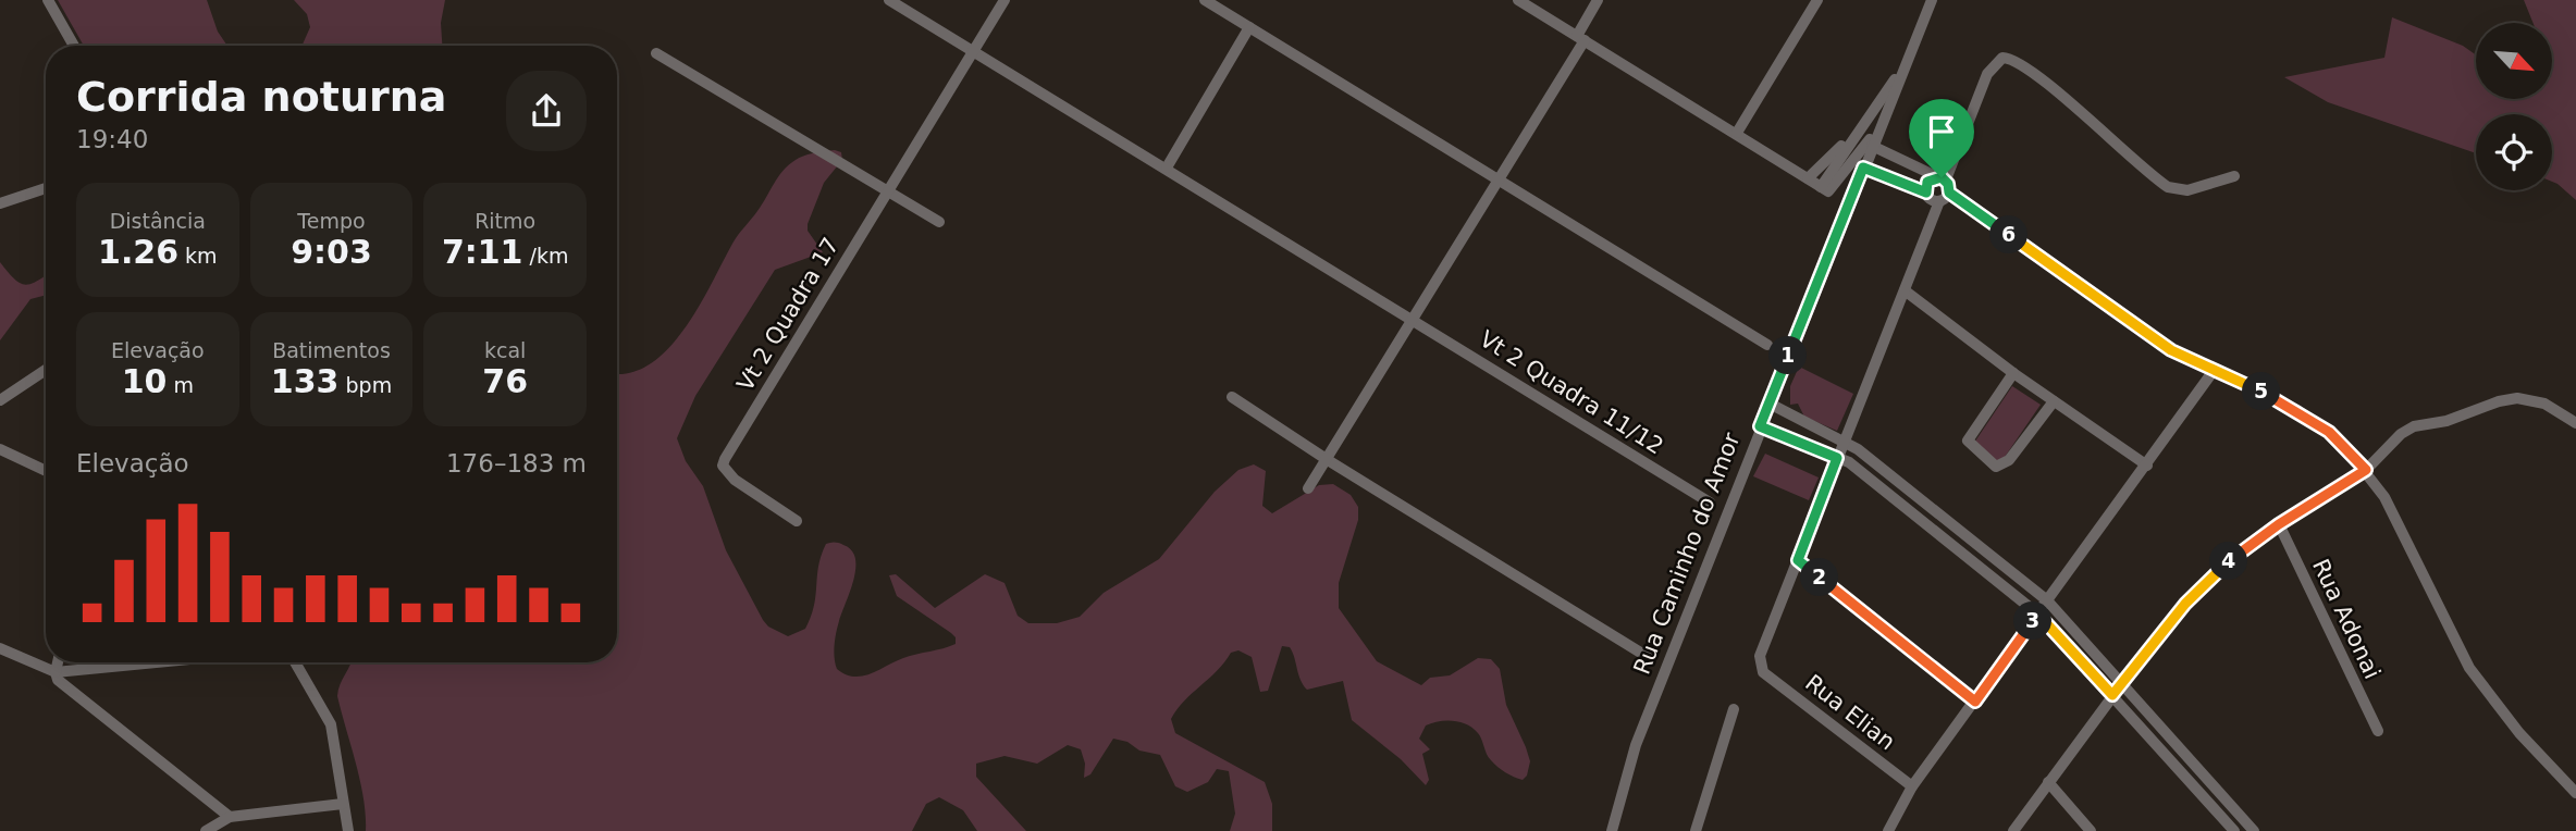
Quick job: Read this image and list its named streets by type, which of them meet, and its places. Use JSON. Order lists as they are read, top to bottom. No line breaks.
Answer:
{"streets":{"street":["Vt 2 Quadra 17","Vt 2 Quadra 11/12","Rua Caminho do Amor","Rua Adonai","Rua Elian"]},"crossings":[["Vt 2 Quadra 17","Vt 2 Quadra 11/12"]],"north":"bottom right","page":{"heading":["Corrida noturna","19:40"],"stats":[["Distância","1.26 km"],["Tempo","9:03"],["Ritmo","7:11 /km"],["Elevação","10 m"],["Batimentos","133 bpm"],["kcal","76"]],"pins":["6","1","5","4","2","3"],"chart":["Elevação","176–183 m"]}}
